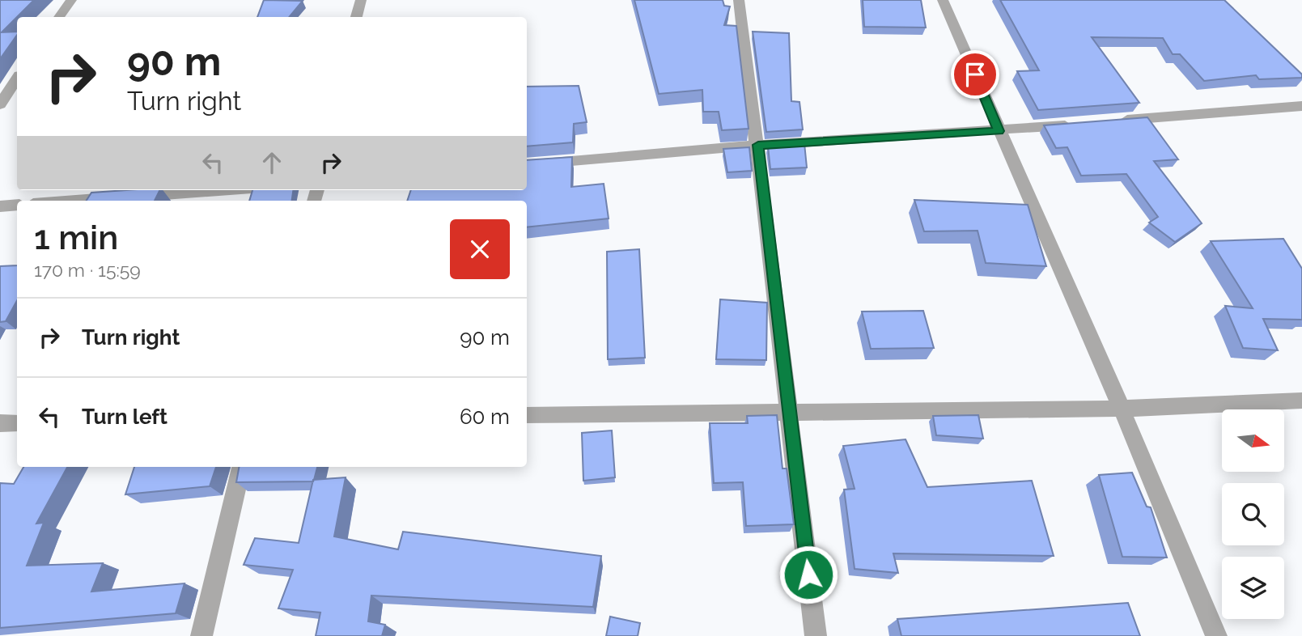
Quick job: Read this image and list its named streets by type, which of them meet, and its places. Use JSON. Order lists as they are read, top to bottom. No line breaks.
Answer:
{"north":"right","page":{"turn":["90 m","Turn right"],"heading":["1 min","170 m · 15:59"],"list":[{"name":"Turn right","value":"90 m"},{"name":"Turn left","value":"60 m"}]}}
